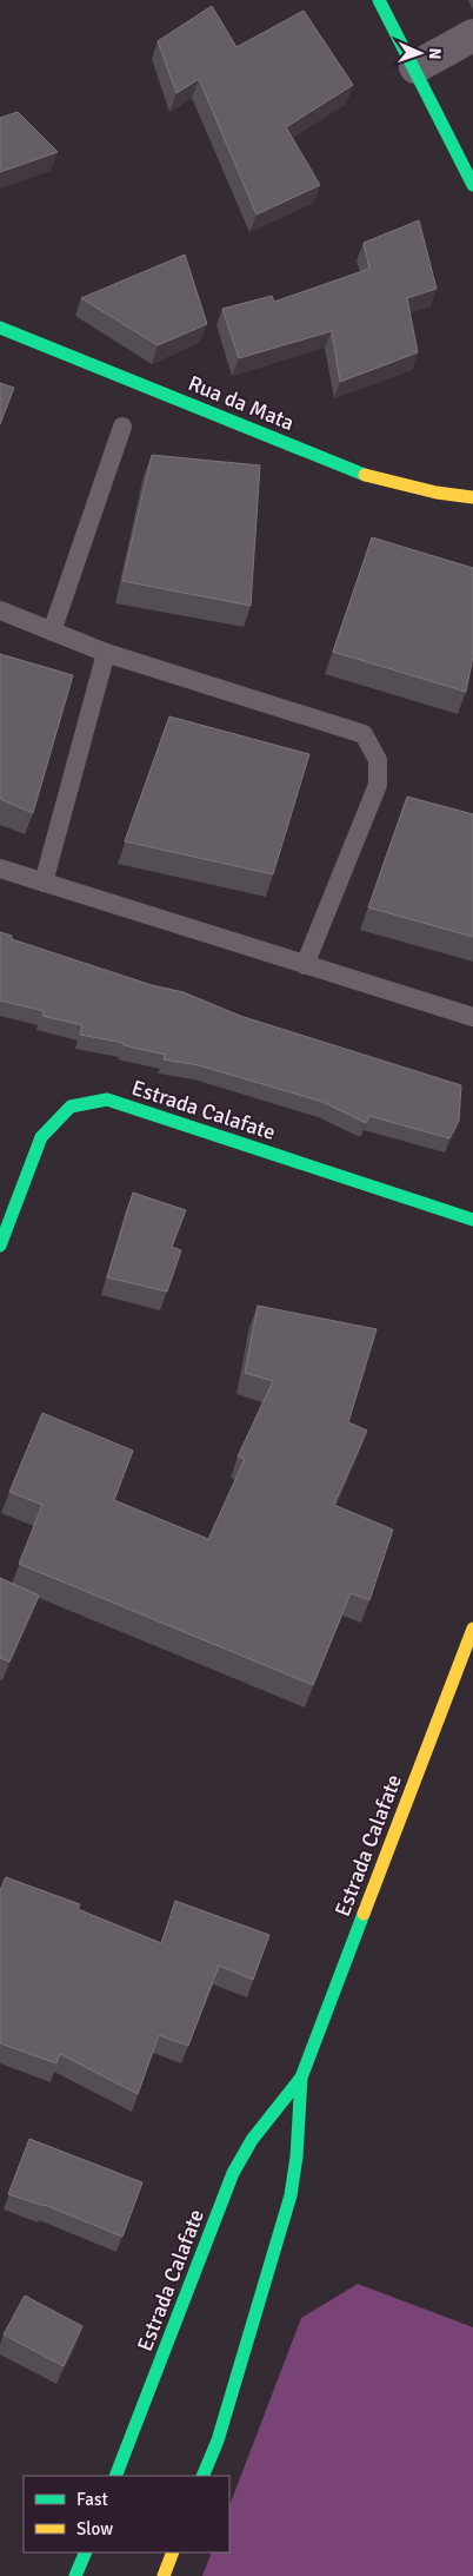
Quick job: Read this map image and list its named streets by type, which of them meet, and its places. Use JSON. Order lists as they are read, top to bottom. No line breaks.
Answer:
{"streets":{"street":["Rua da Mata","Estrada Calafate"]},"legend":["Fast","Slow"],"north":"right"}
